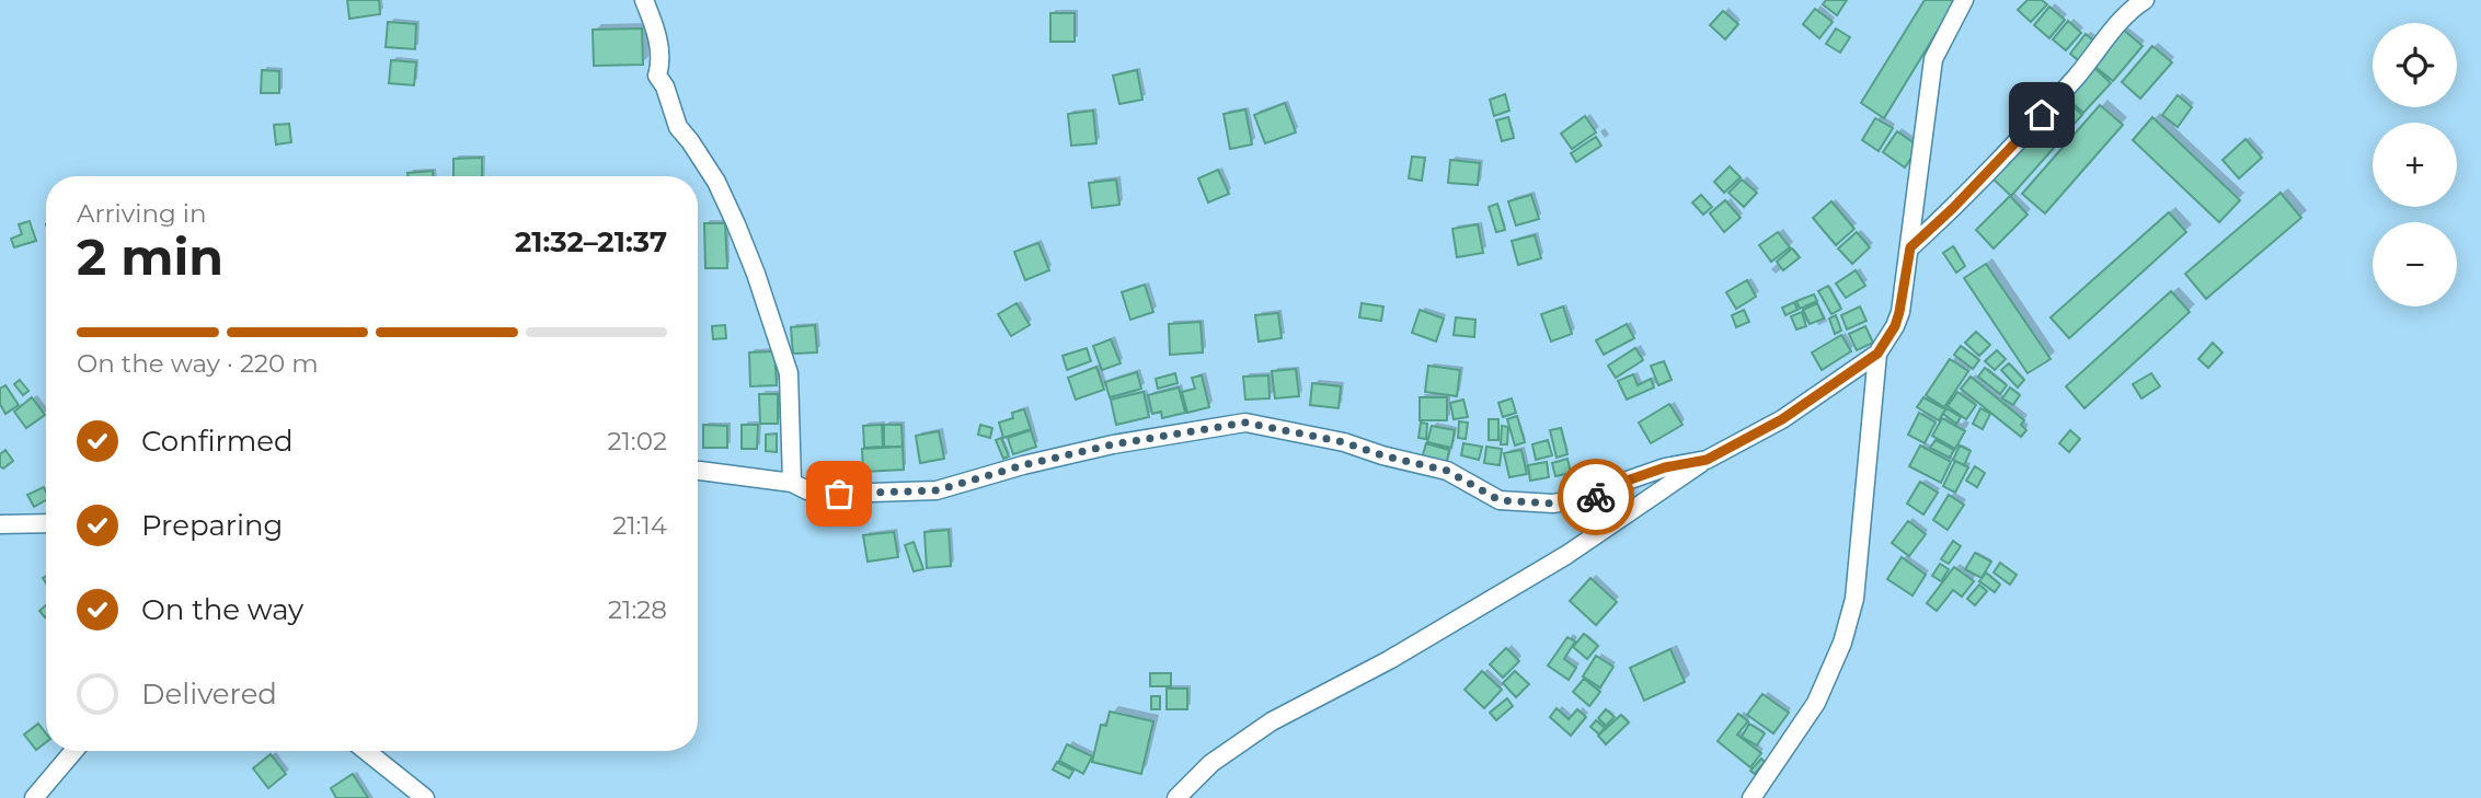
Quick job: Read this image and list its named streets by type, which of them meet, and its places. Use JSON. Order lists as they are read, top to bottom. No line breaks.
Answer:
{"page":{"map_buttons":["+","−"],"heading":["2 min","Arriving in","21:32–21:37"],"bar":"On the way · 220 m","list":[["Confirmed","21:02"],["Preparing","21:14"],["On the way","21:28"],"Delivered"]}}
